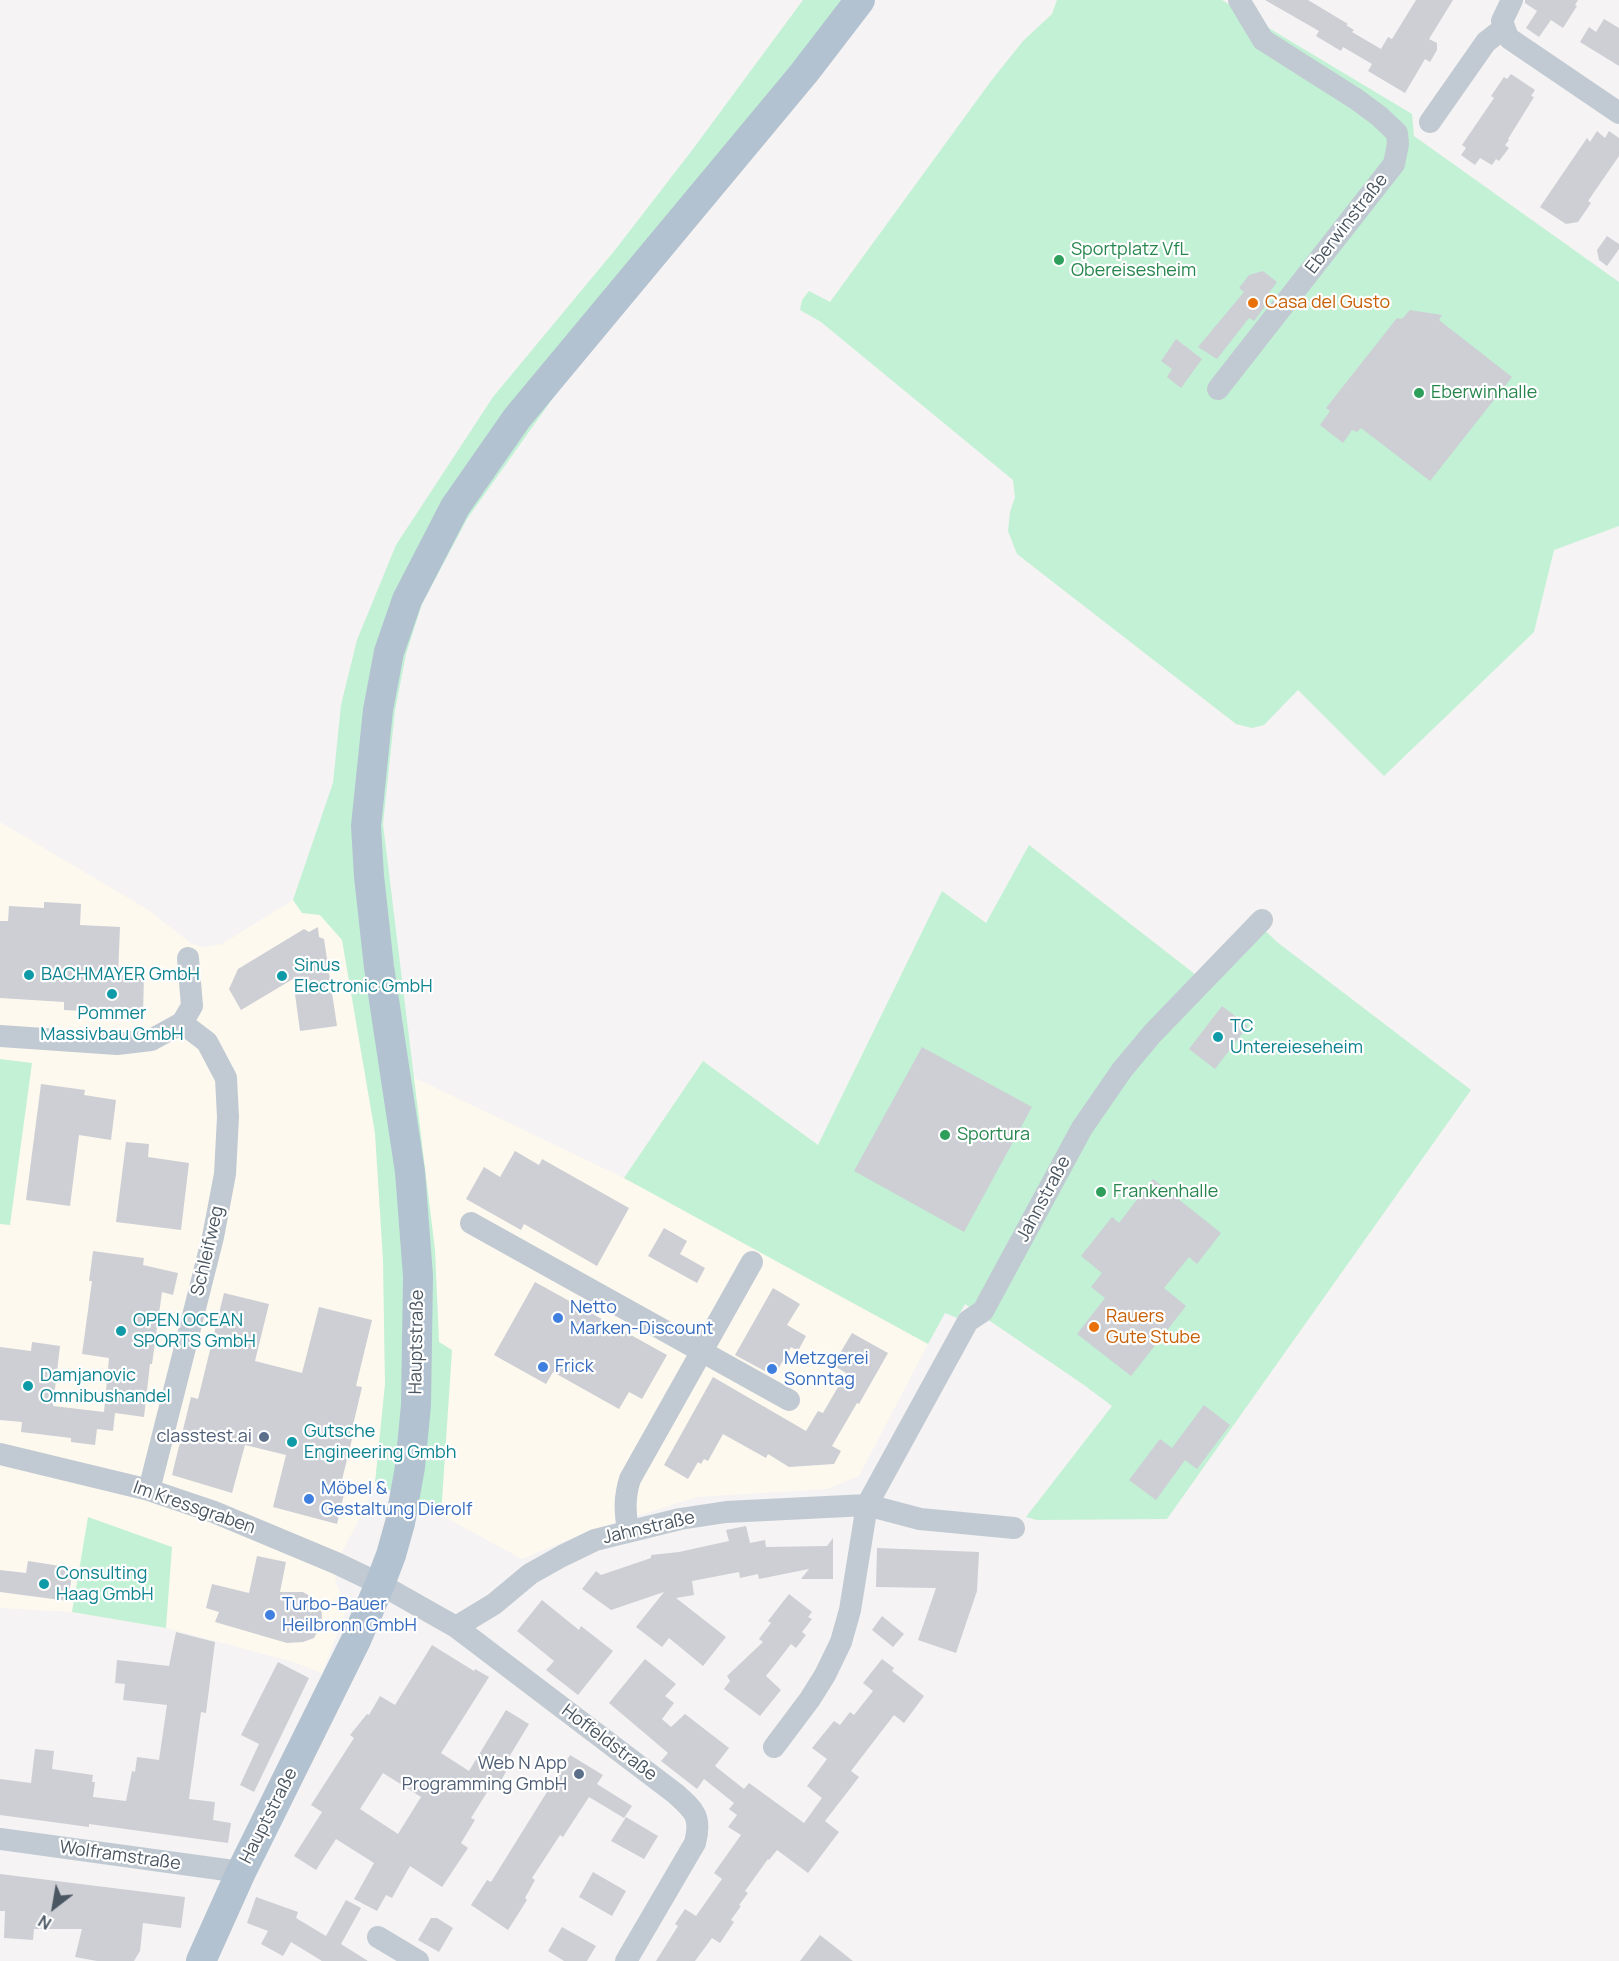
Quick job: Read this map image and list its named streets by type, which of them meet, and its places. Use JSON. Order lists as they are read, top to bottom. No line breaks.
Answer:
{"streets":{"main road":["Hauptstraße"],"street":["Eberwinstraße","Jahnstraße","Schleifweg","Im Kressgraben","Hoffeldstraße","Wolframstraße"]},"crossings":[["Jahnstraße","Hoffeldstraße"],["Schleifweg","Im Kressgraben"],["Hauptstraße","Im Kressgraben"],["Hauptstraße","Hoffeldstraße"],["Hauptstraße","Wolframstraße"],["Im Kressgraben","Hoffeldstraße"]],"places":["Sportplatz VfL Obereisesheim","Casa del Gusto","Eberwinhalle","BACHMAYER GmbH","Sinus Electronic GmbH","Pommer Massivbau GmbH","TC Untereieseheim","Sportura","Frankenhalle","Netto Marken-Discount","Rauers Gute Stube","OPEN OCEAN SPORTS GmbH","Frick","Metzgerei Sonntag","Damjanovic Omnibushandel","classtest.ai","Gutsche Engineering Gmbh","Möbel & Gestaltung Dierolf","Consulting Haag GmbH","Turbo-Bauer Heilbronn GmbH","Web N App Programming GmbH"],"north":"bottom left"}
